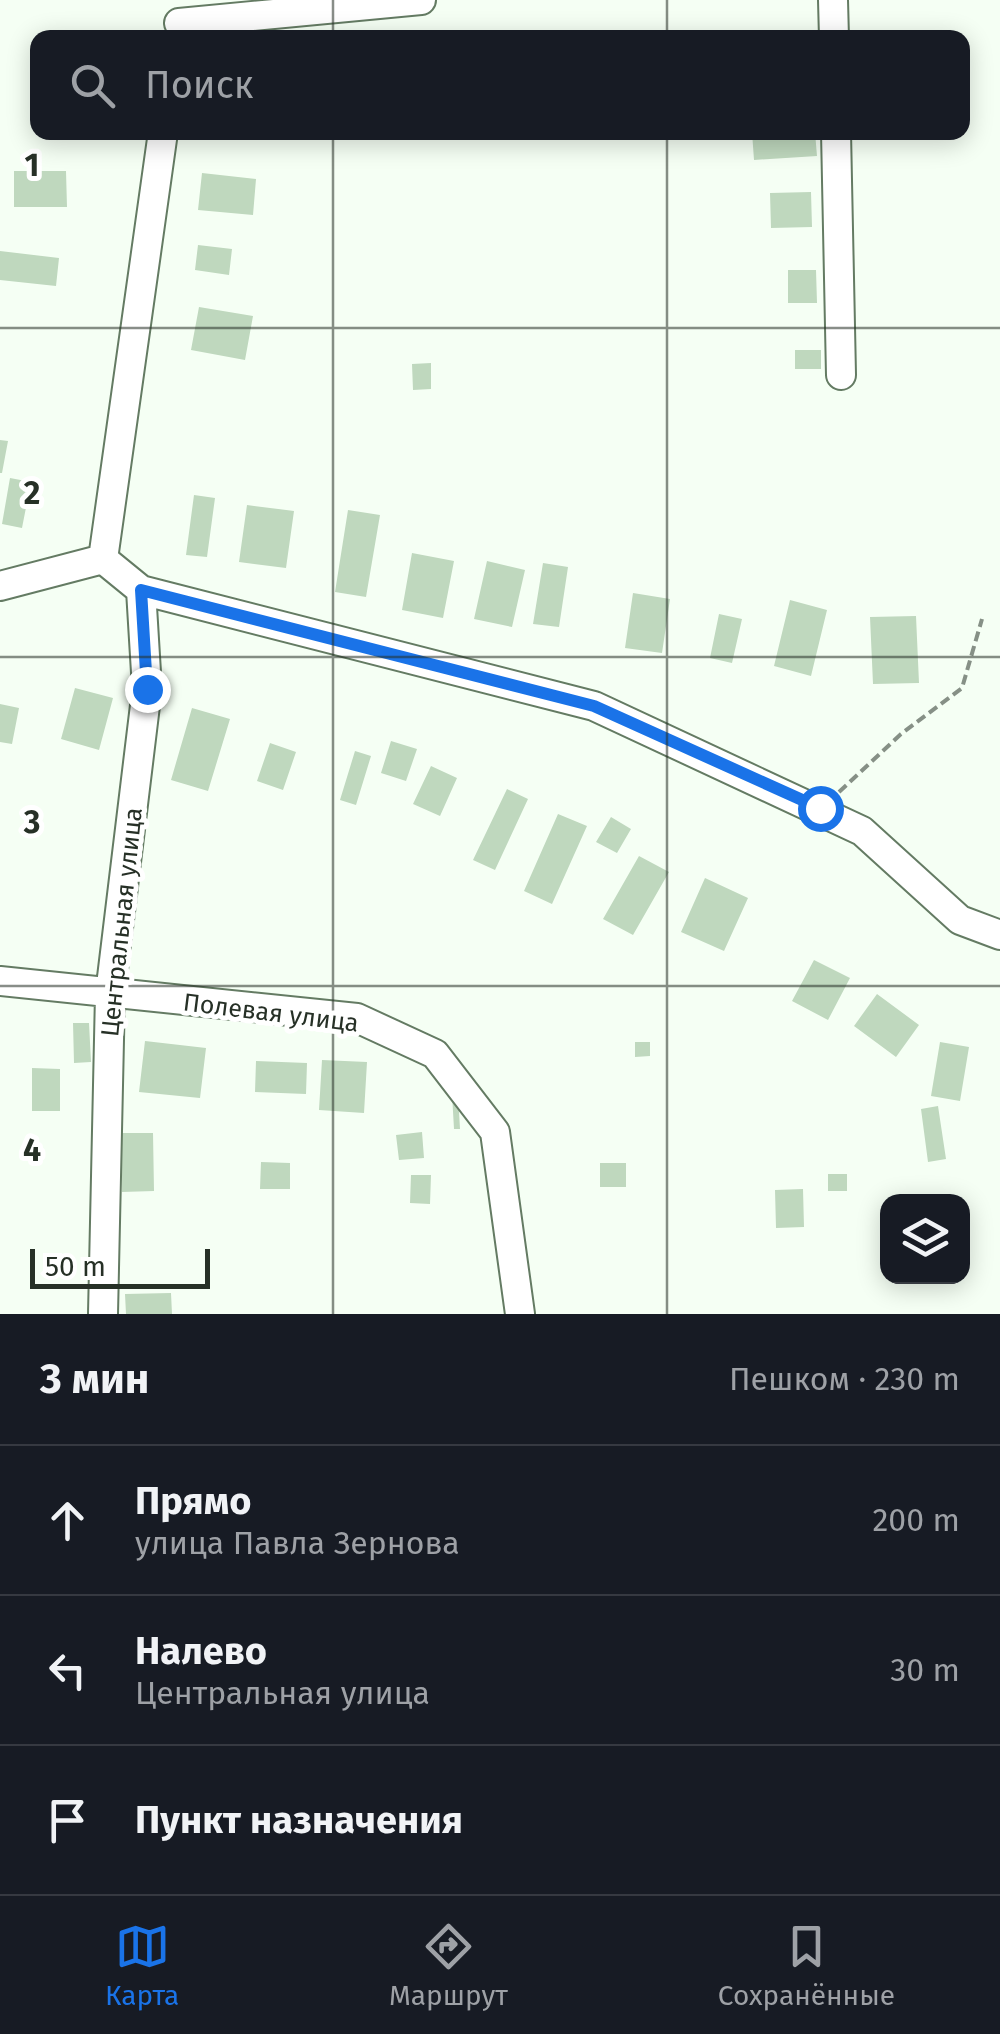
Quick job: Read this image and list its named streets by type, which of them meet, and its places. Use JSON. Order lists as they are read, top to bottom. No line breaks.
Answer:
{"streets":{"street":["Центральная улица","Полевая улица"]},"crossings":[["Центральная улица","Полевая улица"]],"scale_bar":"50 m","page":{"search":"Поиск","scale":"50 m","heading":["3 мин","Пешком · 230 m"],"list":[["Прямо","улица Павла Зернова","200 m"],["Налево","Центральная улица","30 m"],"Пункт назначения"],"nav":["Карта","Маршрут","Сохранённые"]},"grid":{"rows":["1","2","3","4"]}}
